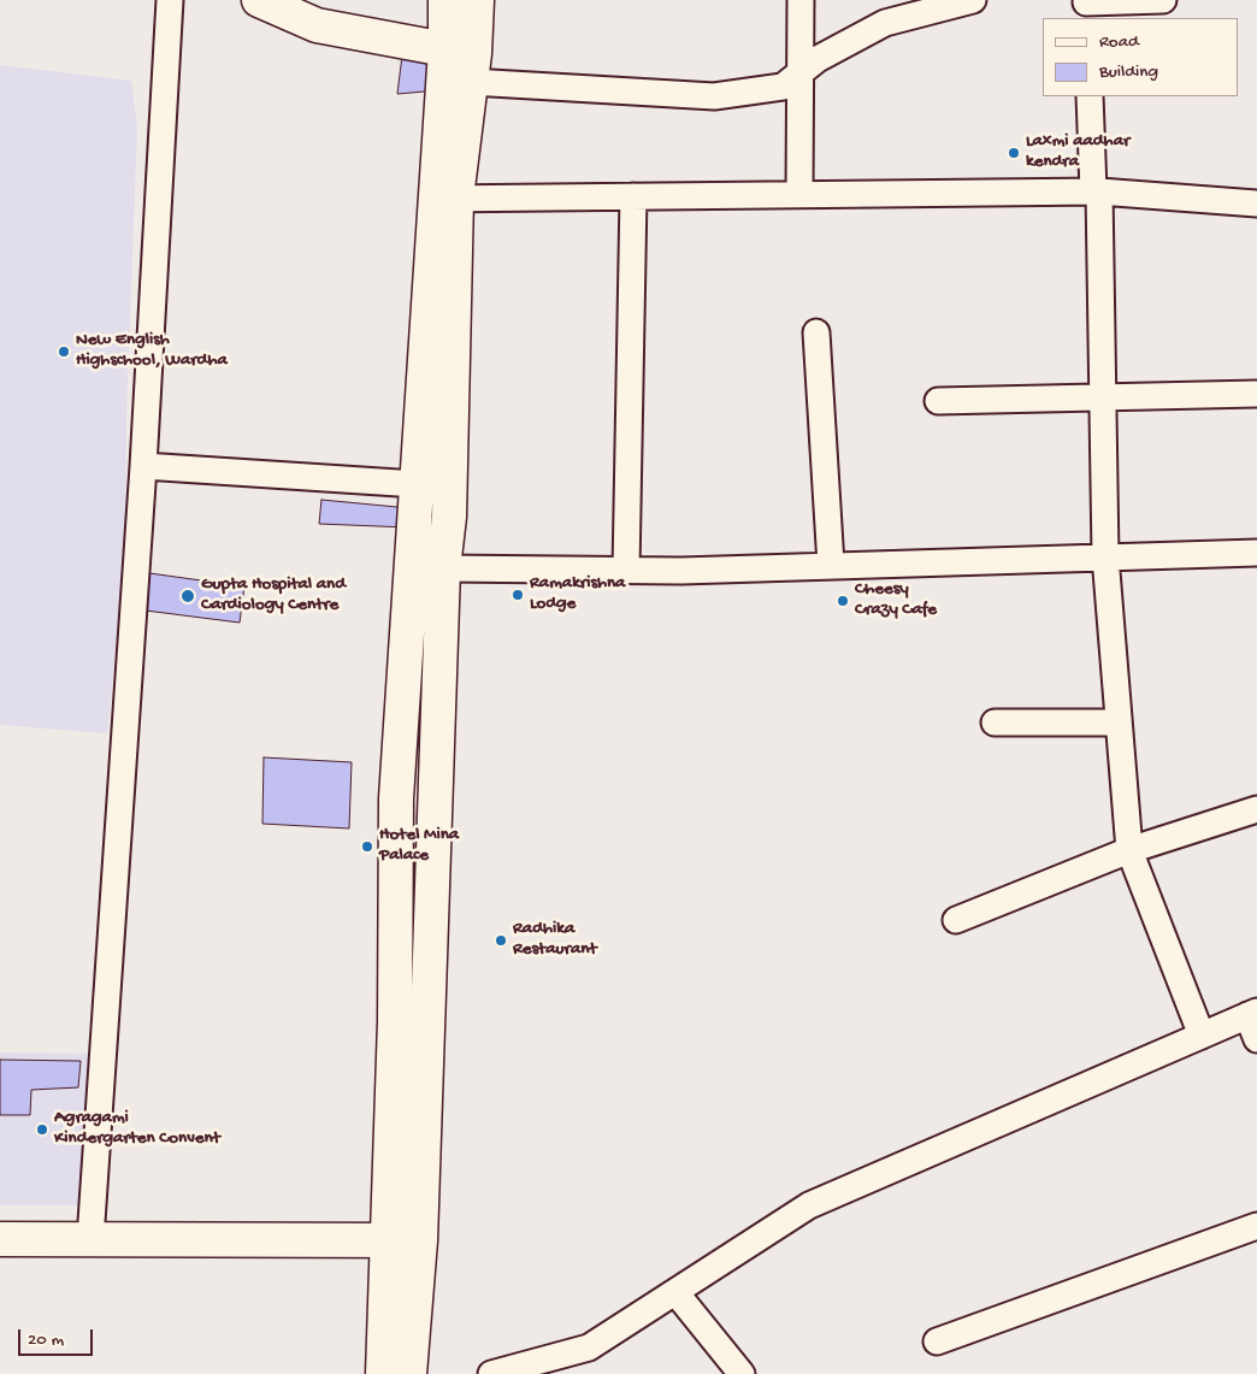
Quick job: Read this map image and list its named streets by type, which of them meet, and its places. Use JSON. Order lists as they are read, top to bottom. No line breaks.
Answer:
{"places":["Laxmi aadhar kendra","New English Highschool, Wardha","Ramakrishna Lodge","Gupta Hospital and Cardiology Centre","Cheesy Crazy Cafe","Hotel Mina Palace","Radhika Restaurant","Agragami Kindergarten Convent"],"legend":["Road","Building"],"scale_bar":"20 m"}
